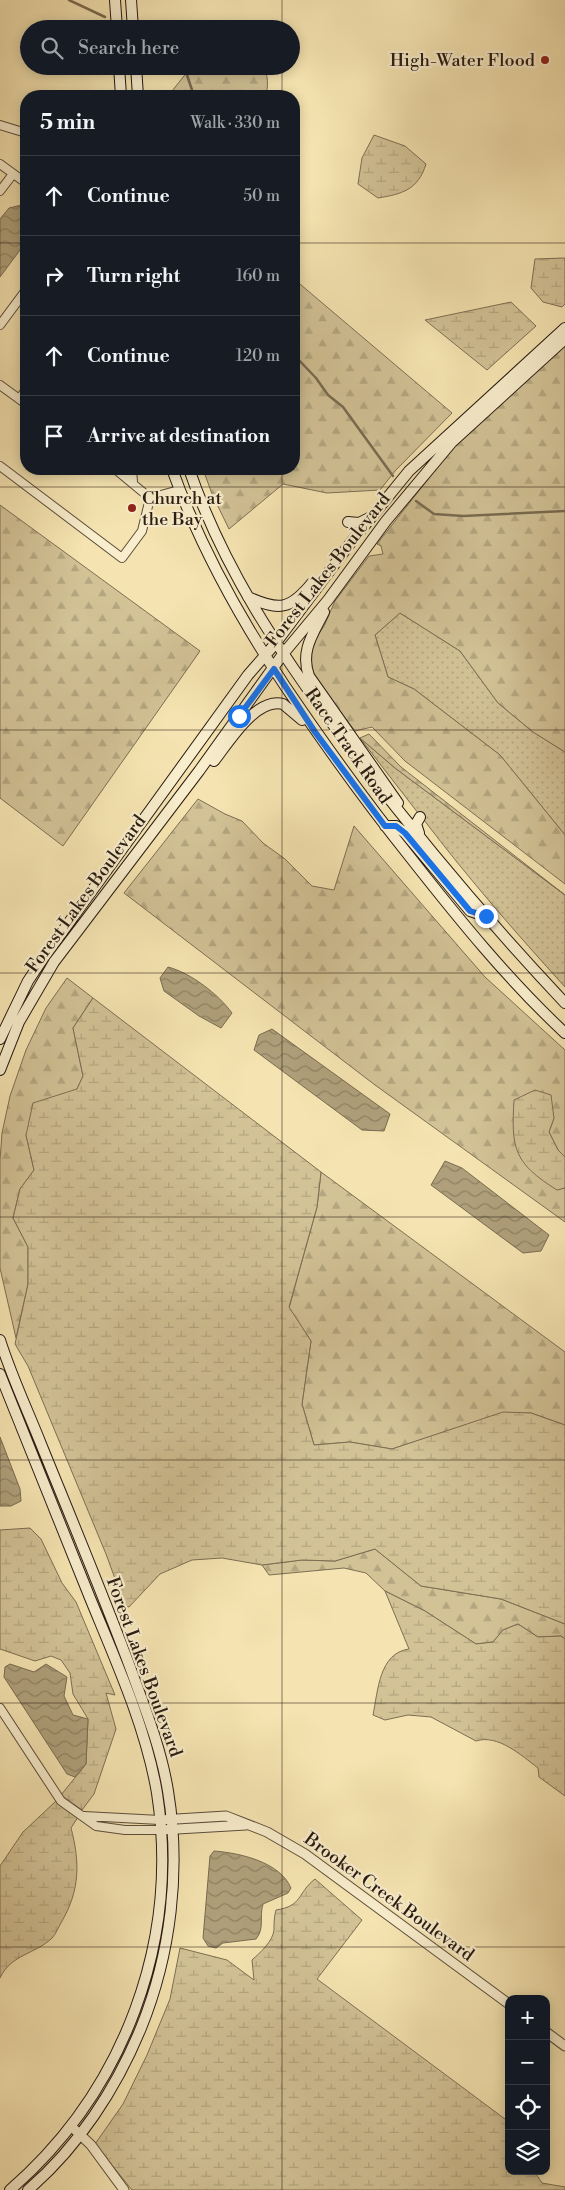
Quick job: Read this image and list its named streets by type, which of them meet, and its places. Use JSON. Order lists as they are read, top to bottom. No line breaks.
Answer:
{"streets":{"main road":["Forest Lakes Boulevard","Race Track Road"],"street":["Brooker Creek Boulevard"]},"crossings":[["Forest Lakes Boulevard","Race Track Road"],["Forest Lakes Boulevard","Brooker Creek Boulevard"]],"places":["High-Water Flood","Church at the Bay"],"page":{"search":"Search here","heading":["5 min","Walk · 330 m"],"list":[["Continue","50 m"],["Turn right","160 m"],["Continue","120 m"],"Arrive at destination"],"map_buttons":["+","−"]}}
